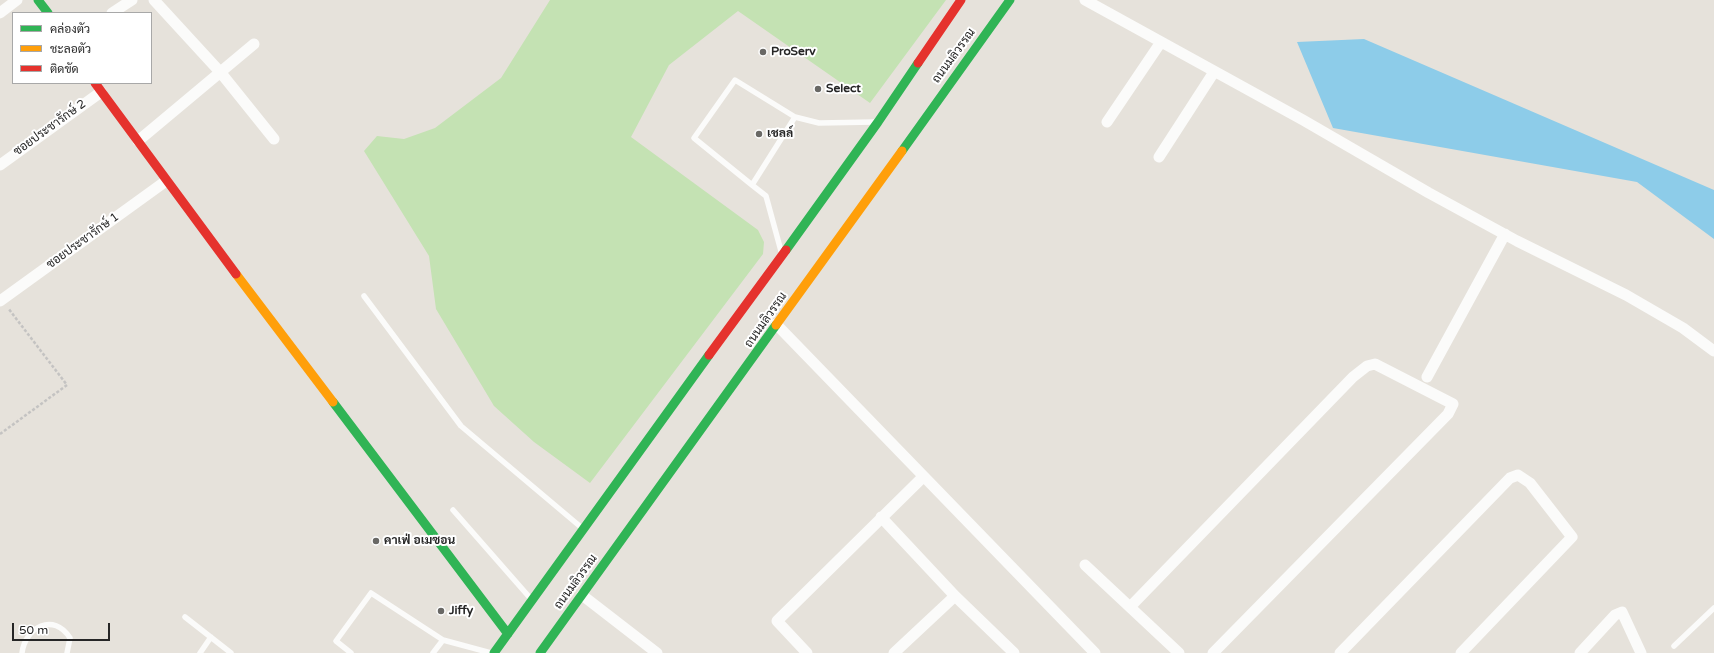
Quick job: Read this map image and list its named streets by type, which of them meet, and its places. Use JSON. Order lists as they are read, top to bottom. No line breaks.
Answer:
{"streets":{"main road":["ถนนมลิวรรณ"],"street":["ซอยประชารักษ์ 2","ซอยประชารักษ์ 1"]},"places":["ProServ","Select","เชลล์","คาเฟ่ อเมซอน","Jiffy"],"legend":["คล่องตัว","ชะลอตัว","ติดขัด"],"scale_bar":"50 m"}
